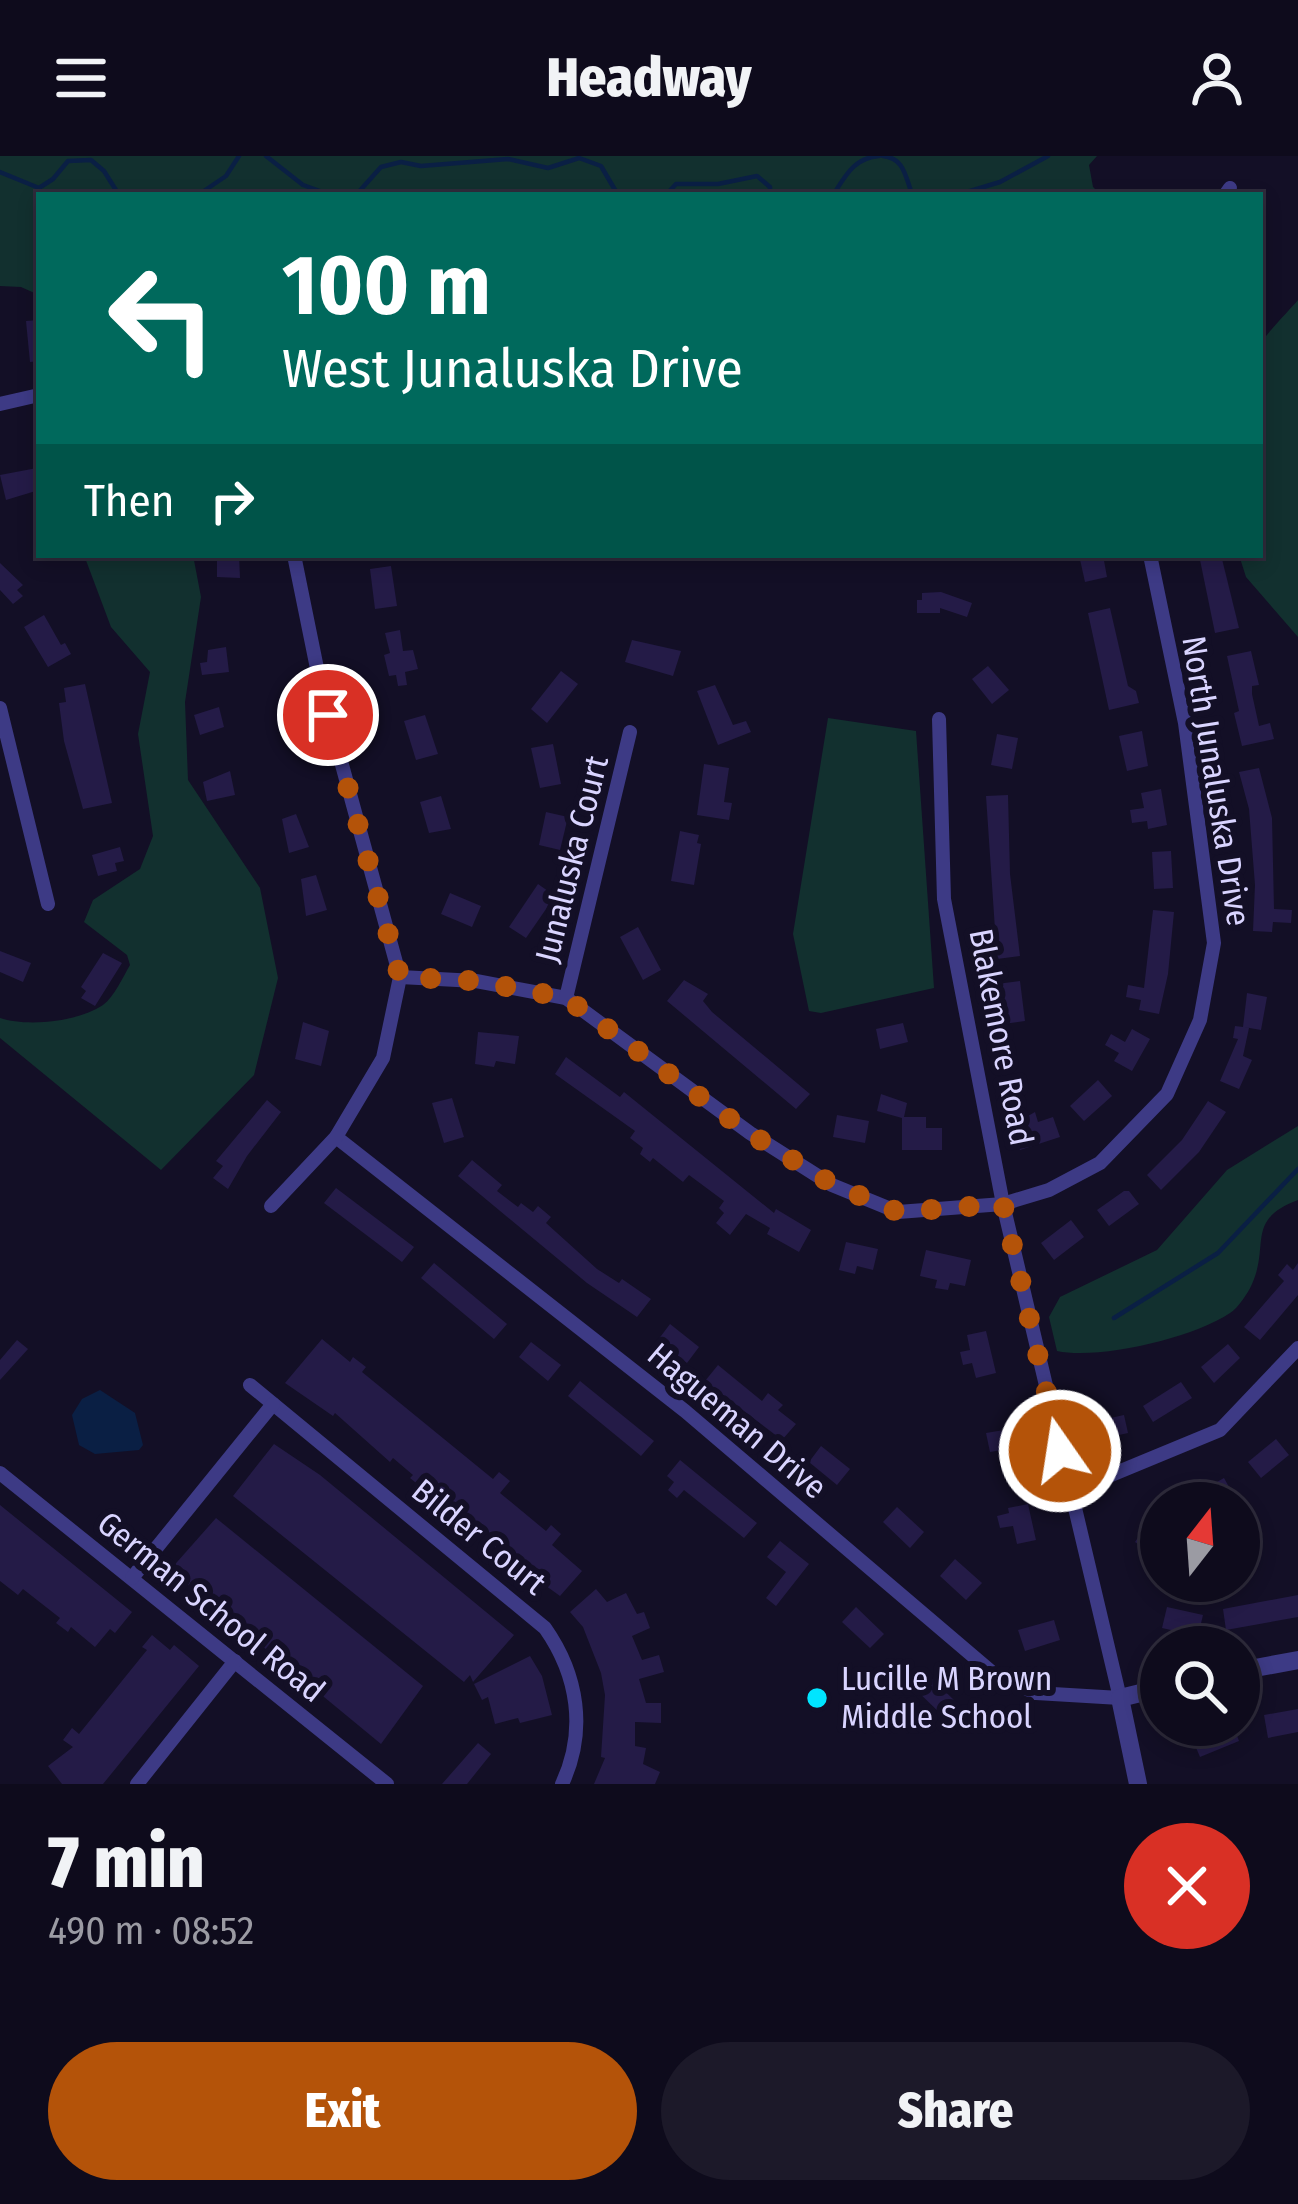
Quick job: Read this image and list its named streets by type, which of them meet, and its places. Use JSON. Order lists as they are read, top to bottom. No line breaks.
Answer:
{"streets":{"street":["North Junaluska Drive","Junaluska Court","Blakemore Road","Hagueman Drive","Bilder Court","German School Road"]},"crossings":[["North Junaluska Drive","Junaluska Court"],["North Junaluska Drive","Blakemore Road"],["Blakemore Road","Hagueman Drive"]],"places":["Lucille M Brown Middle School"],"north":"top","page":{"header":"Headway","turn":["100 m","West Junaluska Drive"],"then":"Then","heading":["7 min","490 m · 08:52"],"buttons":["Exit","Share"]}}
